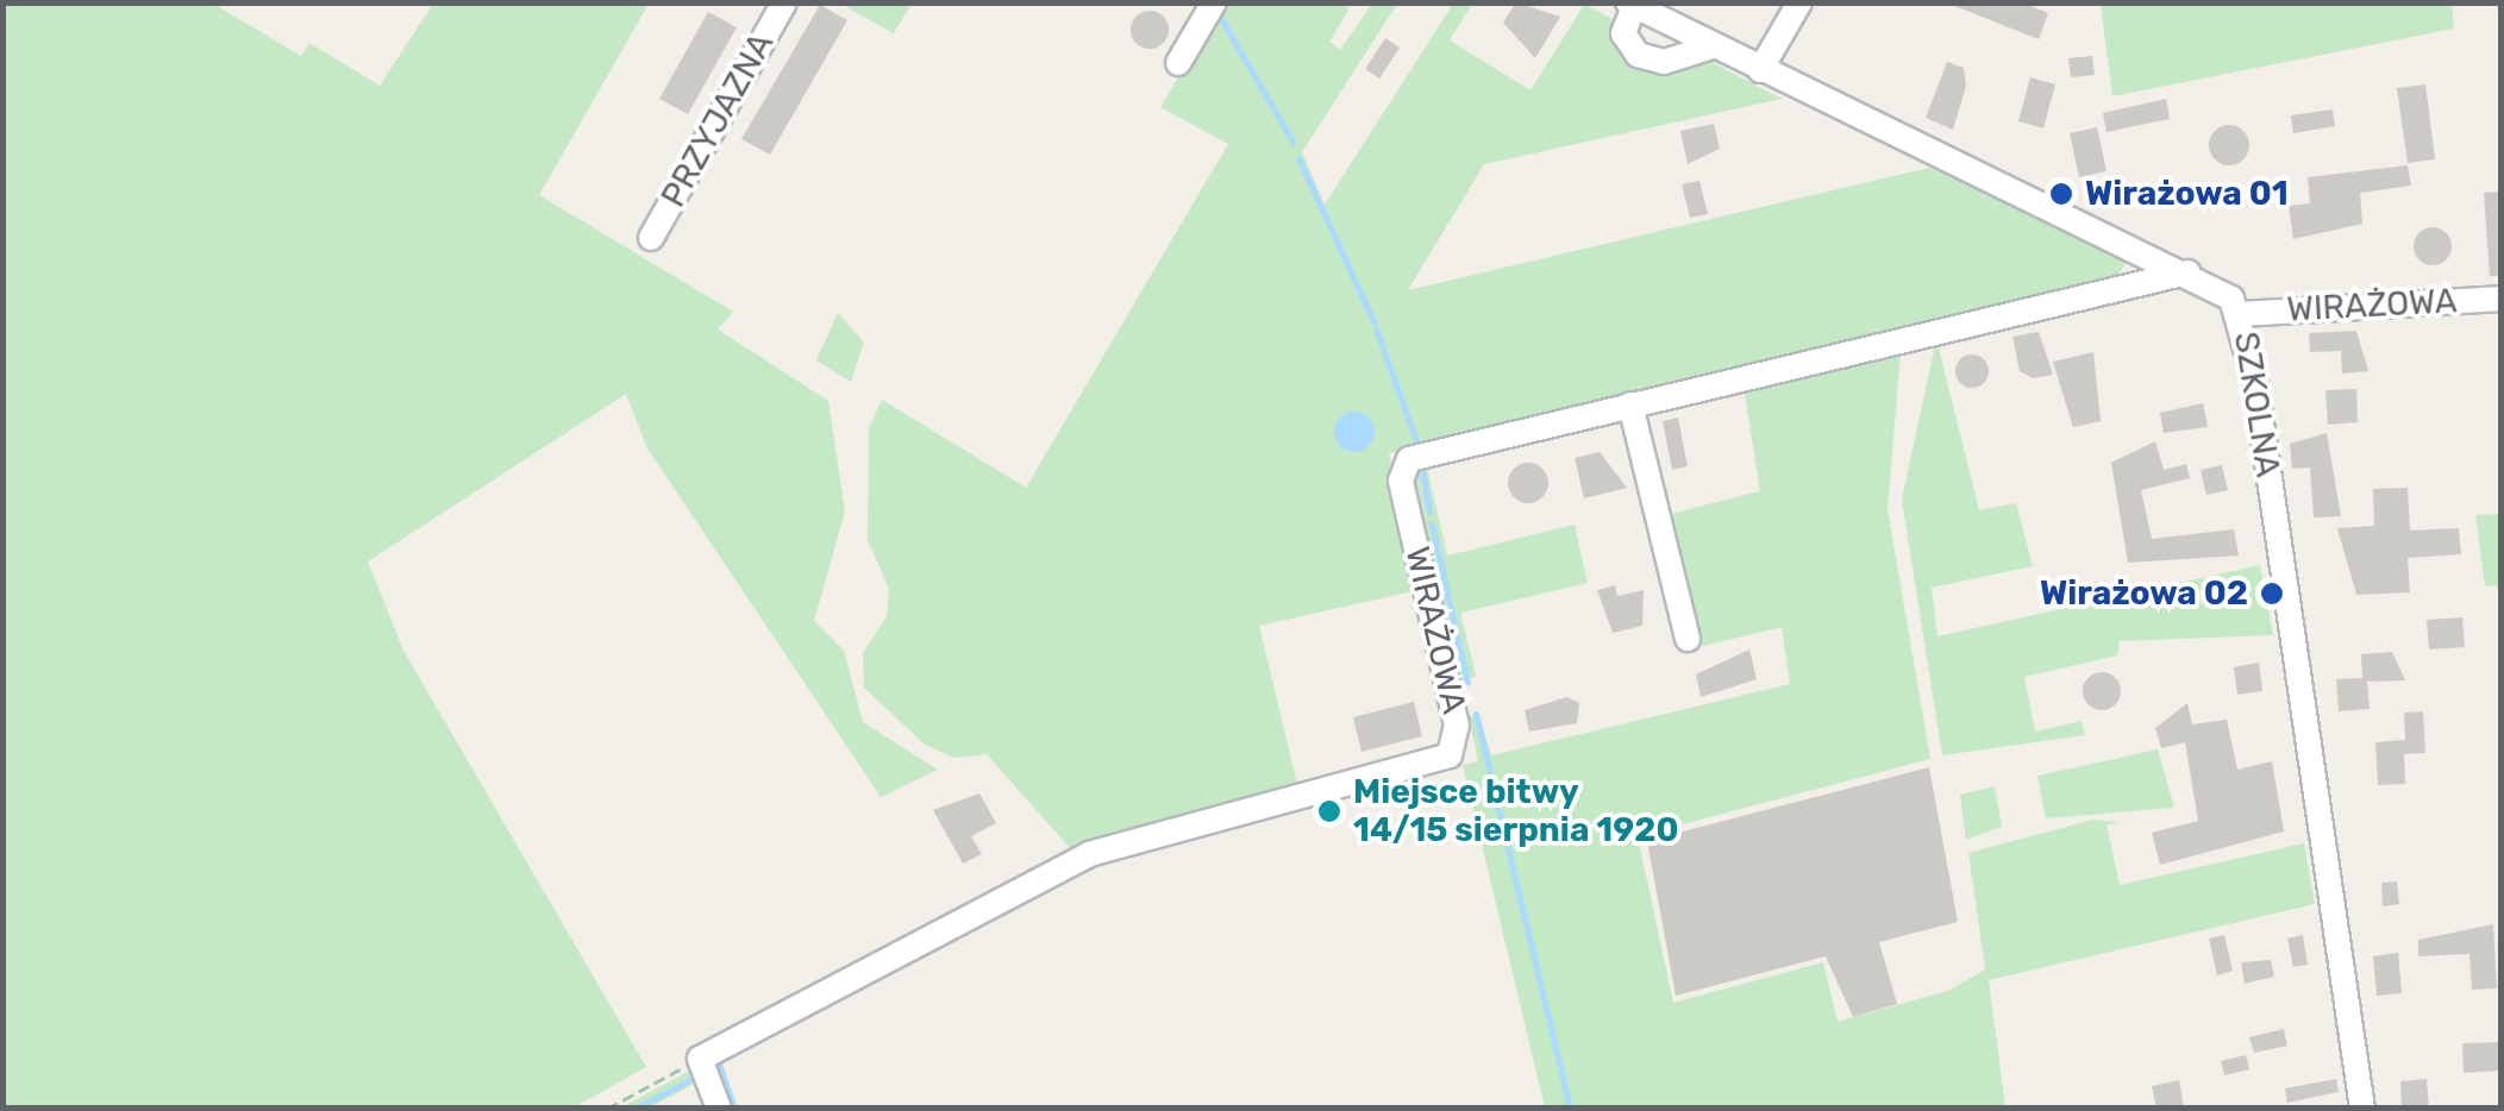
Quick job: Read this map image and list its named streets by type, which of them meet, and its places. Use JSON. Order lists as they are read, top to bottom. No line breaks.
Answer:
{"streets":{"street":["PRZYJAZNA","WIRAŻOWA","SZKOLNA"]},"crossings":[["WIRAŻOWA","SZKOLNA"]],"places":["Wirażowa 01","Wirażowa 02","Miejsce bitwy 14/15 sierpnia 1920"]}
